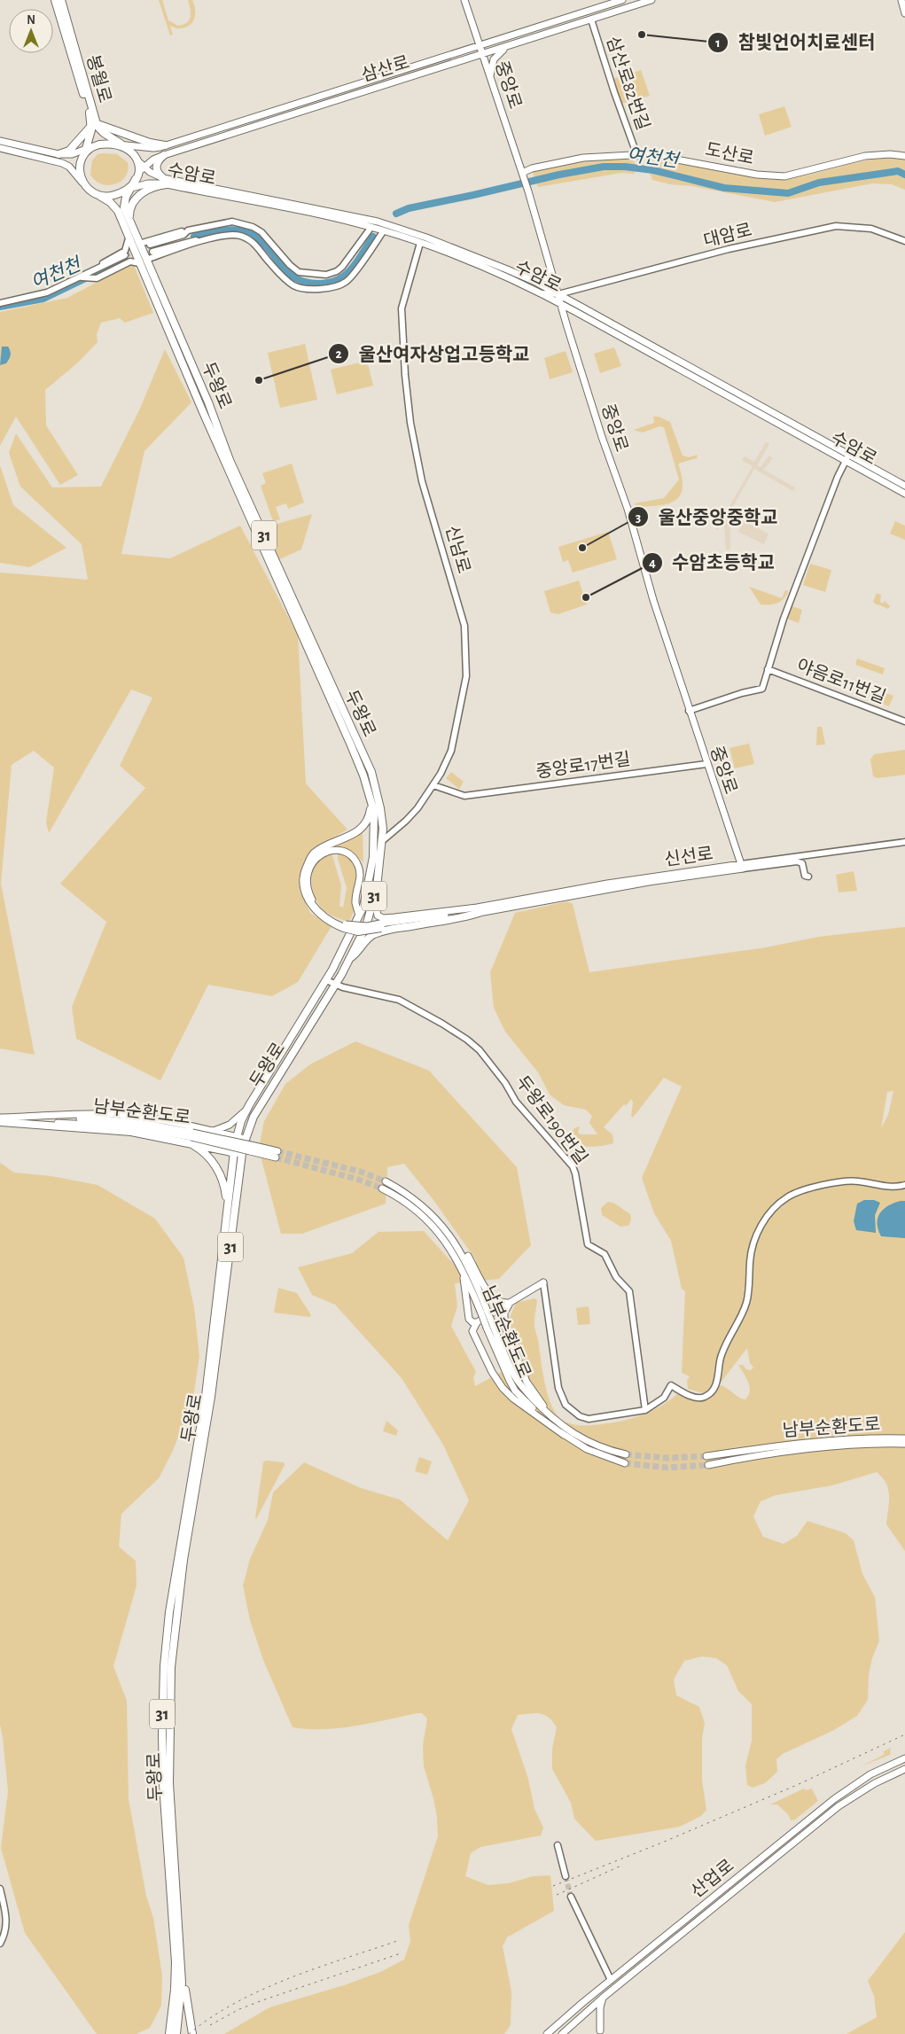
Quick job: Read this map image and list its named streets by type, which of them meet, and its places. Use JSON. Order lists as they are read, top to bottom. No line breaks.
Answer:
{"streets":{"main road":["삼산로","봉월로","중앙로","도산로","수암로","두왕로","31","신선로","남부순환도로","산업로"],"street":["삼산로82번길","대암로","신남로","야음로11번길","중앙로17번길","두왕로190번길"]},"crossings":[["삼산로","봉월로"],["삼산로","삼산로82번길"],["삼산로","중앙로"],["삼산로","수암로"],["삼산로","두왕로"],["봉월로","수암로"],["봉월로","두왕로"],["삼산로82번길","도산로"],["중앙로","도산로"],["중앙로","수암로"],["중앙로","대암로"],["중앙로","중앙로17번길"],["중앙로","신선로"],["수암로","대암로"],["수암로","두왕로"],["수암로","신남로"],["두왕로","신남로"],["두왕로","신선로"],["두왕로","두왕로190번길"],["신남로","중앙로17번길"]],"water":["여천천"],"places":["참빛언어치료센터","울산여자상업고등학교","울산중앙중학교","수암초등학교"],"north":"top"}
